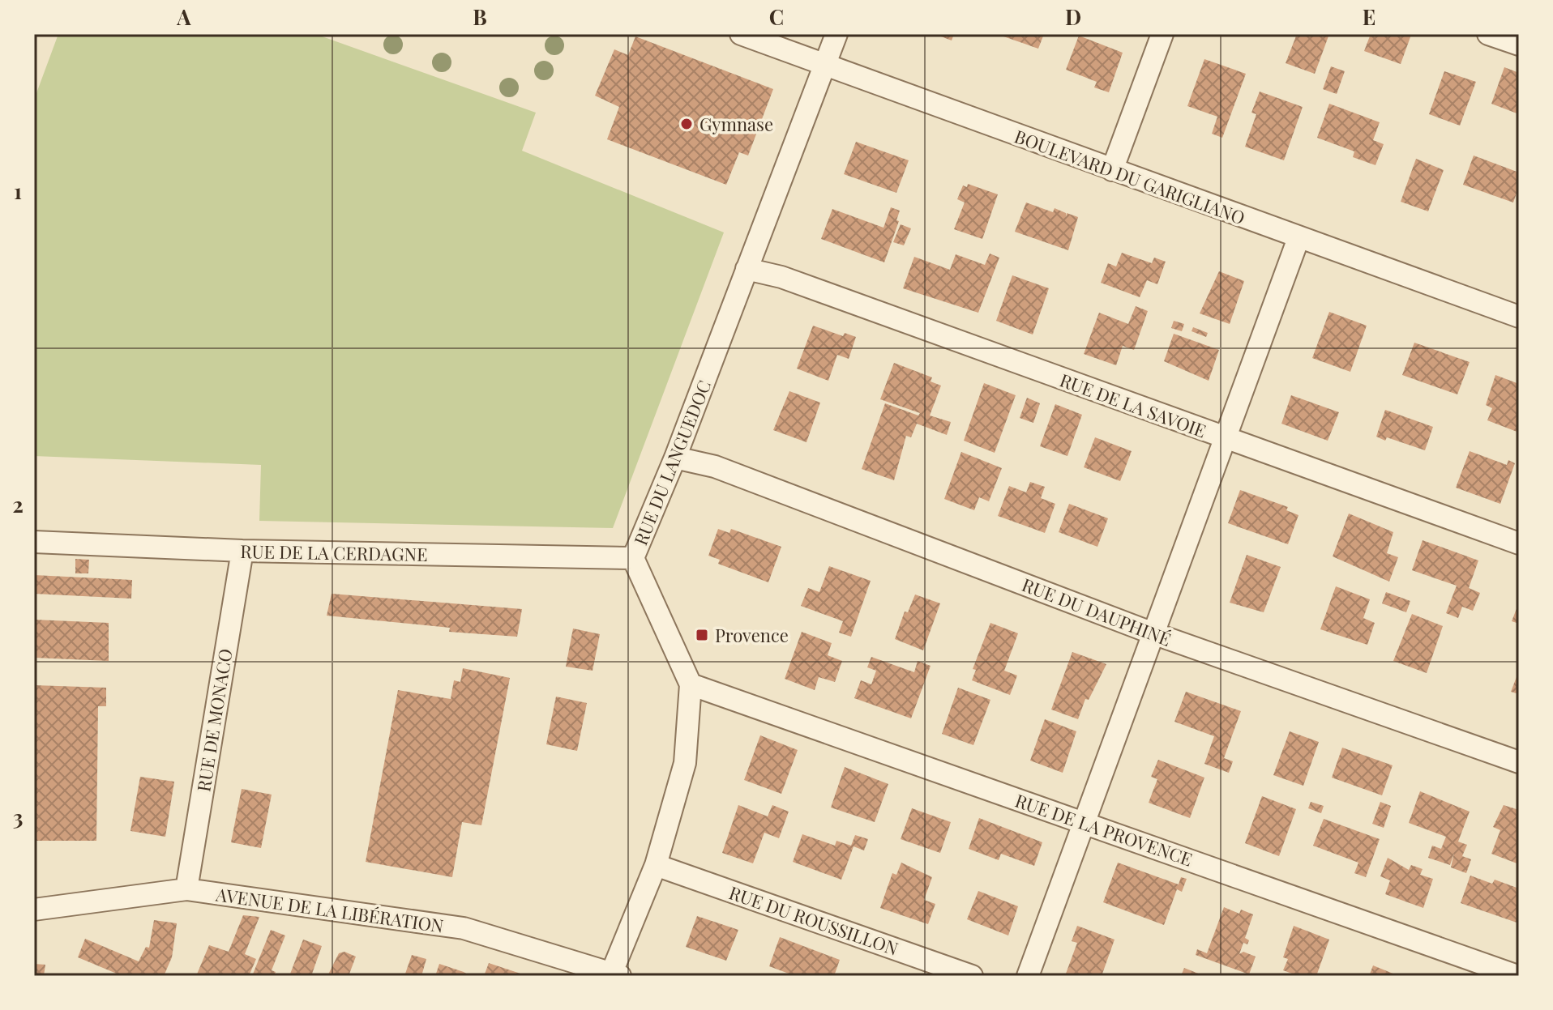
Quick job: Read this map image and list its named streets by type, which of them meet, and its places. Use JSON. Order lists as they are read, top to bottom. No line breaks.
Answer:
{"streets":{"street":["BOULEVARD DU GARIGLIANO","RUE DE LA SAVOIE","RUE DU LANGUEDOC","RUE DE LA CERDAGNE","RUE DU DAUPHINÉ","RUE DE MONACO","RUE DE LA PROVENCE","AVENUE DE LA LIBÉRATION","RUE DU ROUSSILLON"]},"crossings":[["BOULEVARD DU GARIGLIANO","RUE DU LANGUEDOC"],["RUE DE LA SAVOIE","RUE DU LANGUEDOC"],["RUE DU LANGUEDOC","RUE DE LA CERDAGNE"],["RUE DU LANGUEDOC","RUE DU DAUPHINÉ"],["RUE DU LANGUEDOC","RUE DE LA PROVENCE"],["RUE DU LANGUEDOC","AVENUE DE LA LIBÉRATION"],["RUE DU LANGUEDOC","RUE DU ROUSSILLON"],["RUE DE LA CERDAGNE","RUE DE MONACO"],["RUE DE MONACO","AVENUE DE LA LIBÉRATION"]],"places":{"other":["Gymnase"],"transit":["Provence"]},"grid":{"columns":["A","B","C","D","E"],"rows":["1","2","3"]}}
